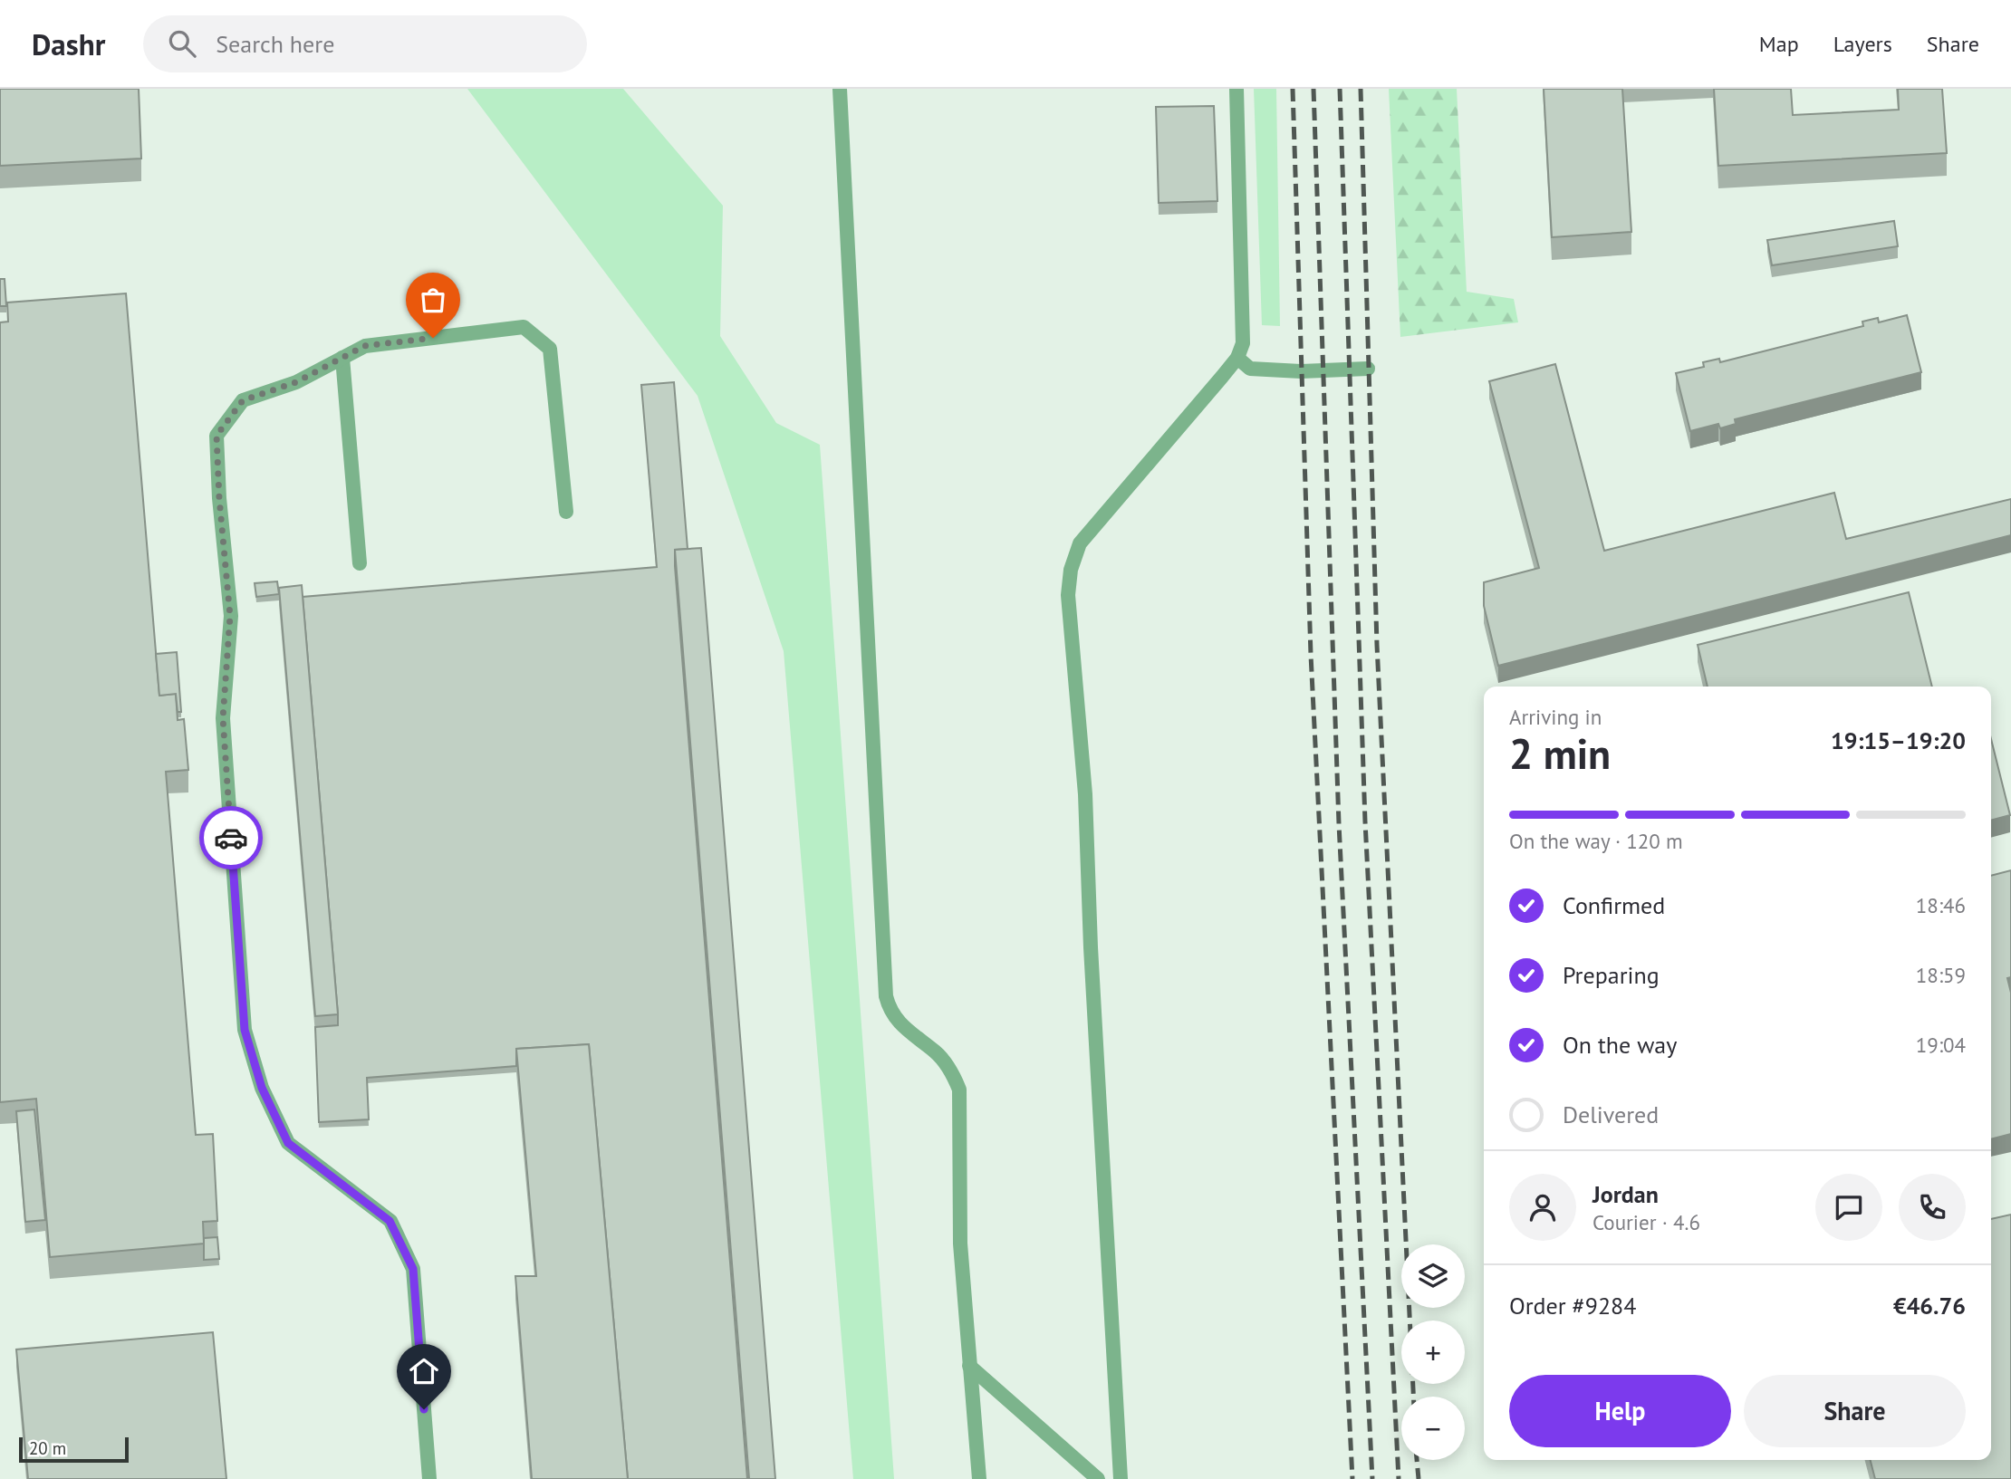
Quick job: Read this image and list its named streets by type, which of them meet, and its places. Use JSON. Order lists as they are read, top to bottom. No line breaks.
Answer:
{"scale_bar":"20 m","page":{"header":"Dashr","search":"Search here","nav":["Map","Layers","Share"],"heading":["2 min","Arriving in","19:15–19:20"],"panel":["Jordan","Courier · 4.6","Order #9284","€46.76"],"bar":"On the way · 120 m","list":[["Confirmed","18:46"],["Preparing","18:59"],["On the way","19:04"],"Delivered"],"map_buttons":["+","−"],"buttons":["Help","Share"],"scale":"20 m"}}
